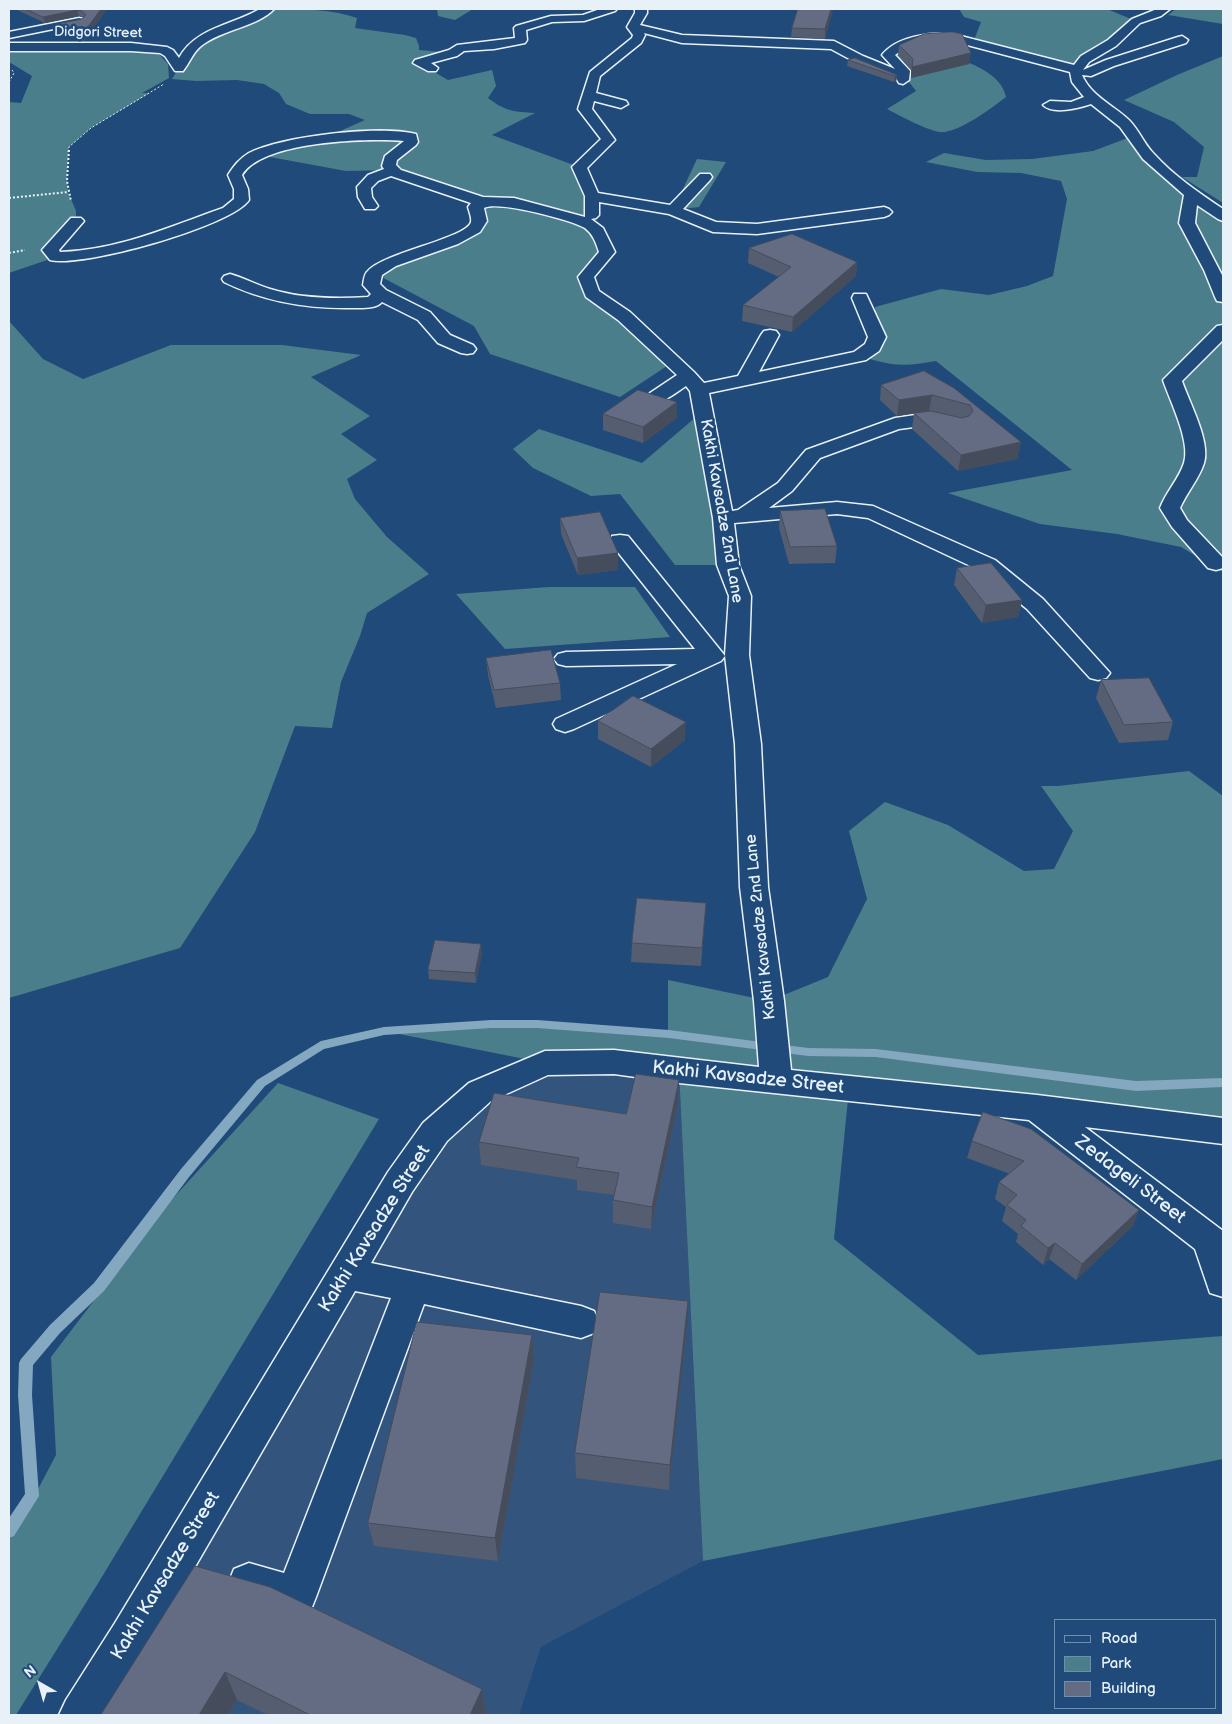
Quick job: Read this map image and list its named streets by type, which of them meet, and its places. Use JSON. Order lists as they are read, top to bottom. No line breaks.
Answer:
{"streets":{"street":["Didgori Street","Kakhi Kavsadze 2nd Lane","Kakhi Kavsadze Street","Zedageli Street"]},"crossings":[["Kakhi Kavsadze 2nd Lane","Kakhi Kavsadze Street"],["Kakhi Kavsadze Street","Zedageli Street"]],"legend":["Road","Park","Building"],"north":"top left"}
